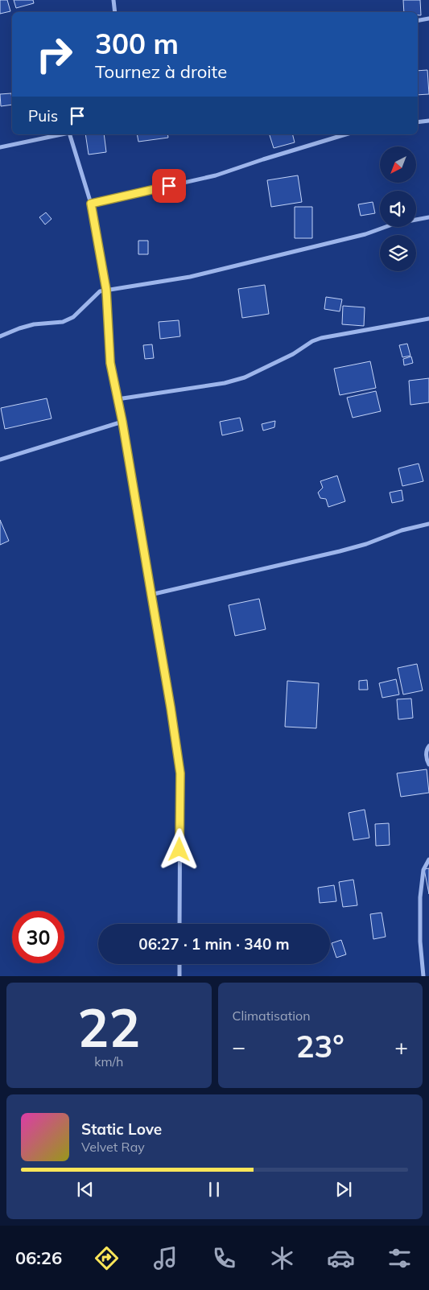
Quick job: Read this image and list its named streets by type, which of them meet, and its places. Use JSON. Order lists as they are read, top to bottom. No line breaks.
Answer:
{"north":"bottom left","page":{"turn":["300 m","Tournez à droite"],"then":"Puis","limit":"30","trip":"06:27 · 1 min · 340 m","tile":[["22","km/h"],"Climatisation"],"heat":["−","23°","+"],"song":["Static Love","Velvet Ray"],"tabs":"06:26"}}
